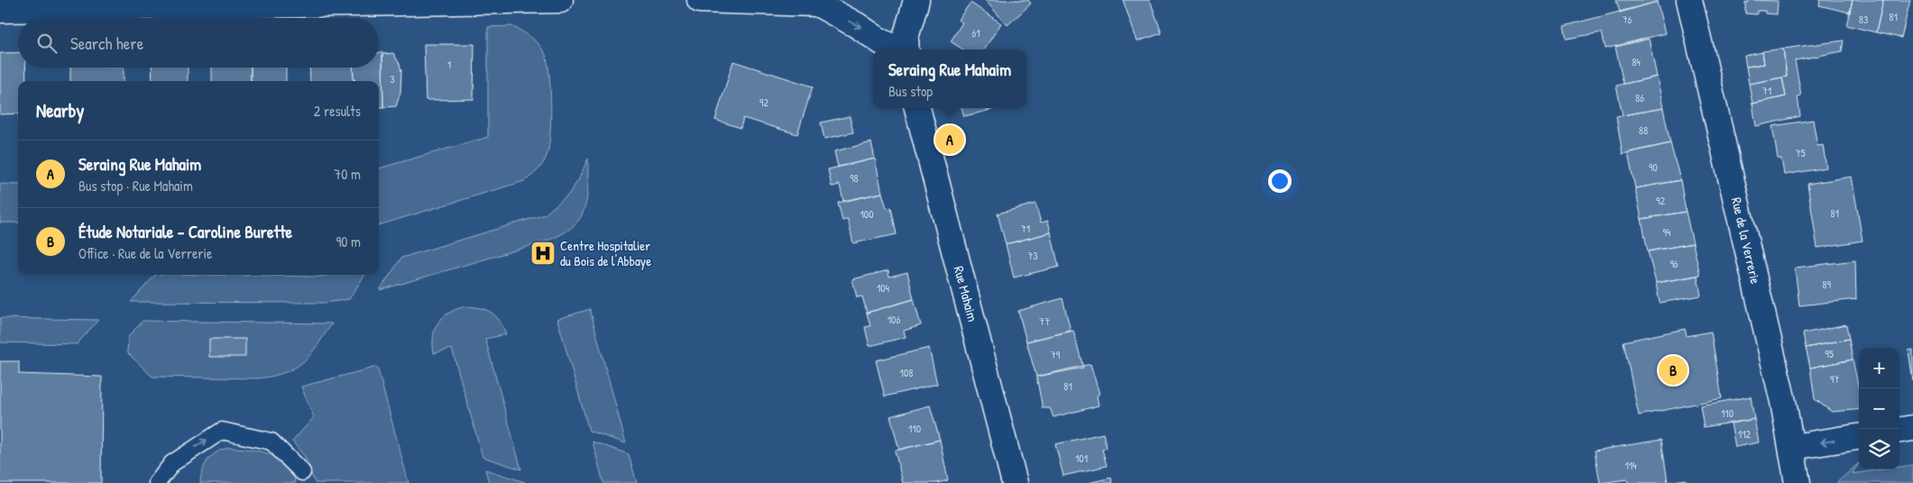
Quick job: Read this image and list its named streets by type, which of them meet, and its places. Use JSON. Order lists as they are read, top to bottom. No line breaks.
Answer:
{"streets":{"street":["Rue de la Verrerie","Rue Mahaim"]},"places":{"hospital":["Centre Hospitalier du Bois de l'Abbaye"]},"house_numbers":["81","76","83","61","84","1","3","71","86","92","88","75","90","98","92","81","100","71","94","73","96","89","104","106","77","95","79","108","97","81","110","110","112","101","114"],"page":{"search":"Search here","popup":["Seraing Rue Mahaim","Bus stop"],"heading":["Nearby","2 results"],"pins":["A","B"],"list":[{"mark":"A","name":"Seraing Rue Mahaim","note":"Bus stop · Rue Mahaim","value":"70 m"},{"mark":"B","name":"Étude Notariale - Caroline Burette","note":"Office · Rue de la Verrerie","value":"90 m"}],"map_buttons":["+","−"]}}
